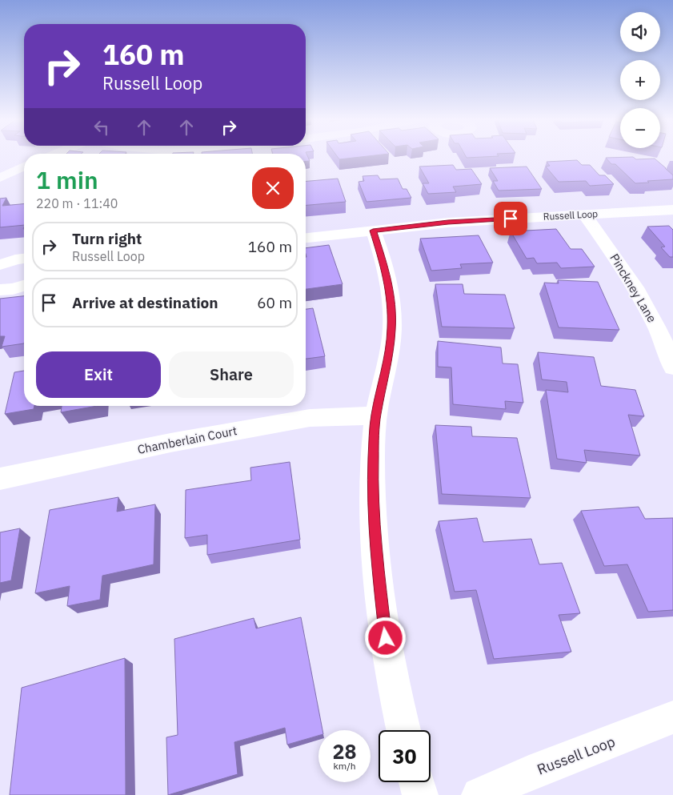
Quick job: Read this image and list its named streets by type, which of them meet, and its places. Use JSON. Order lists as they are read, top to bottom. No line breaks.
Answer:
{"streets":{"street":["Russell Loop","Pinckney Lane","Chamberlain Court"]},"crossings":[["Russell Loop","Pinckney Lane"]],"page":{"map_buttons":["+","−"],"turn":["160 m","Russell Loop"],"heading":["1 min","220 m · 11:40"],"list":[{"name":"Turn right","note":"Russell Loop","value":"160 m"},{"name":"Arrive at destination","value":"60 m"}],"buttons":["Exit","Share"],"speed":"28 km/h","limit":"30"}}
